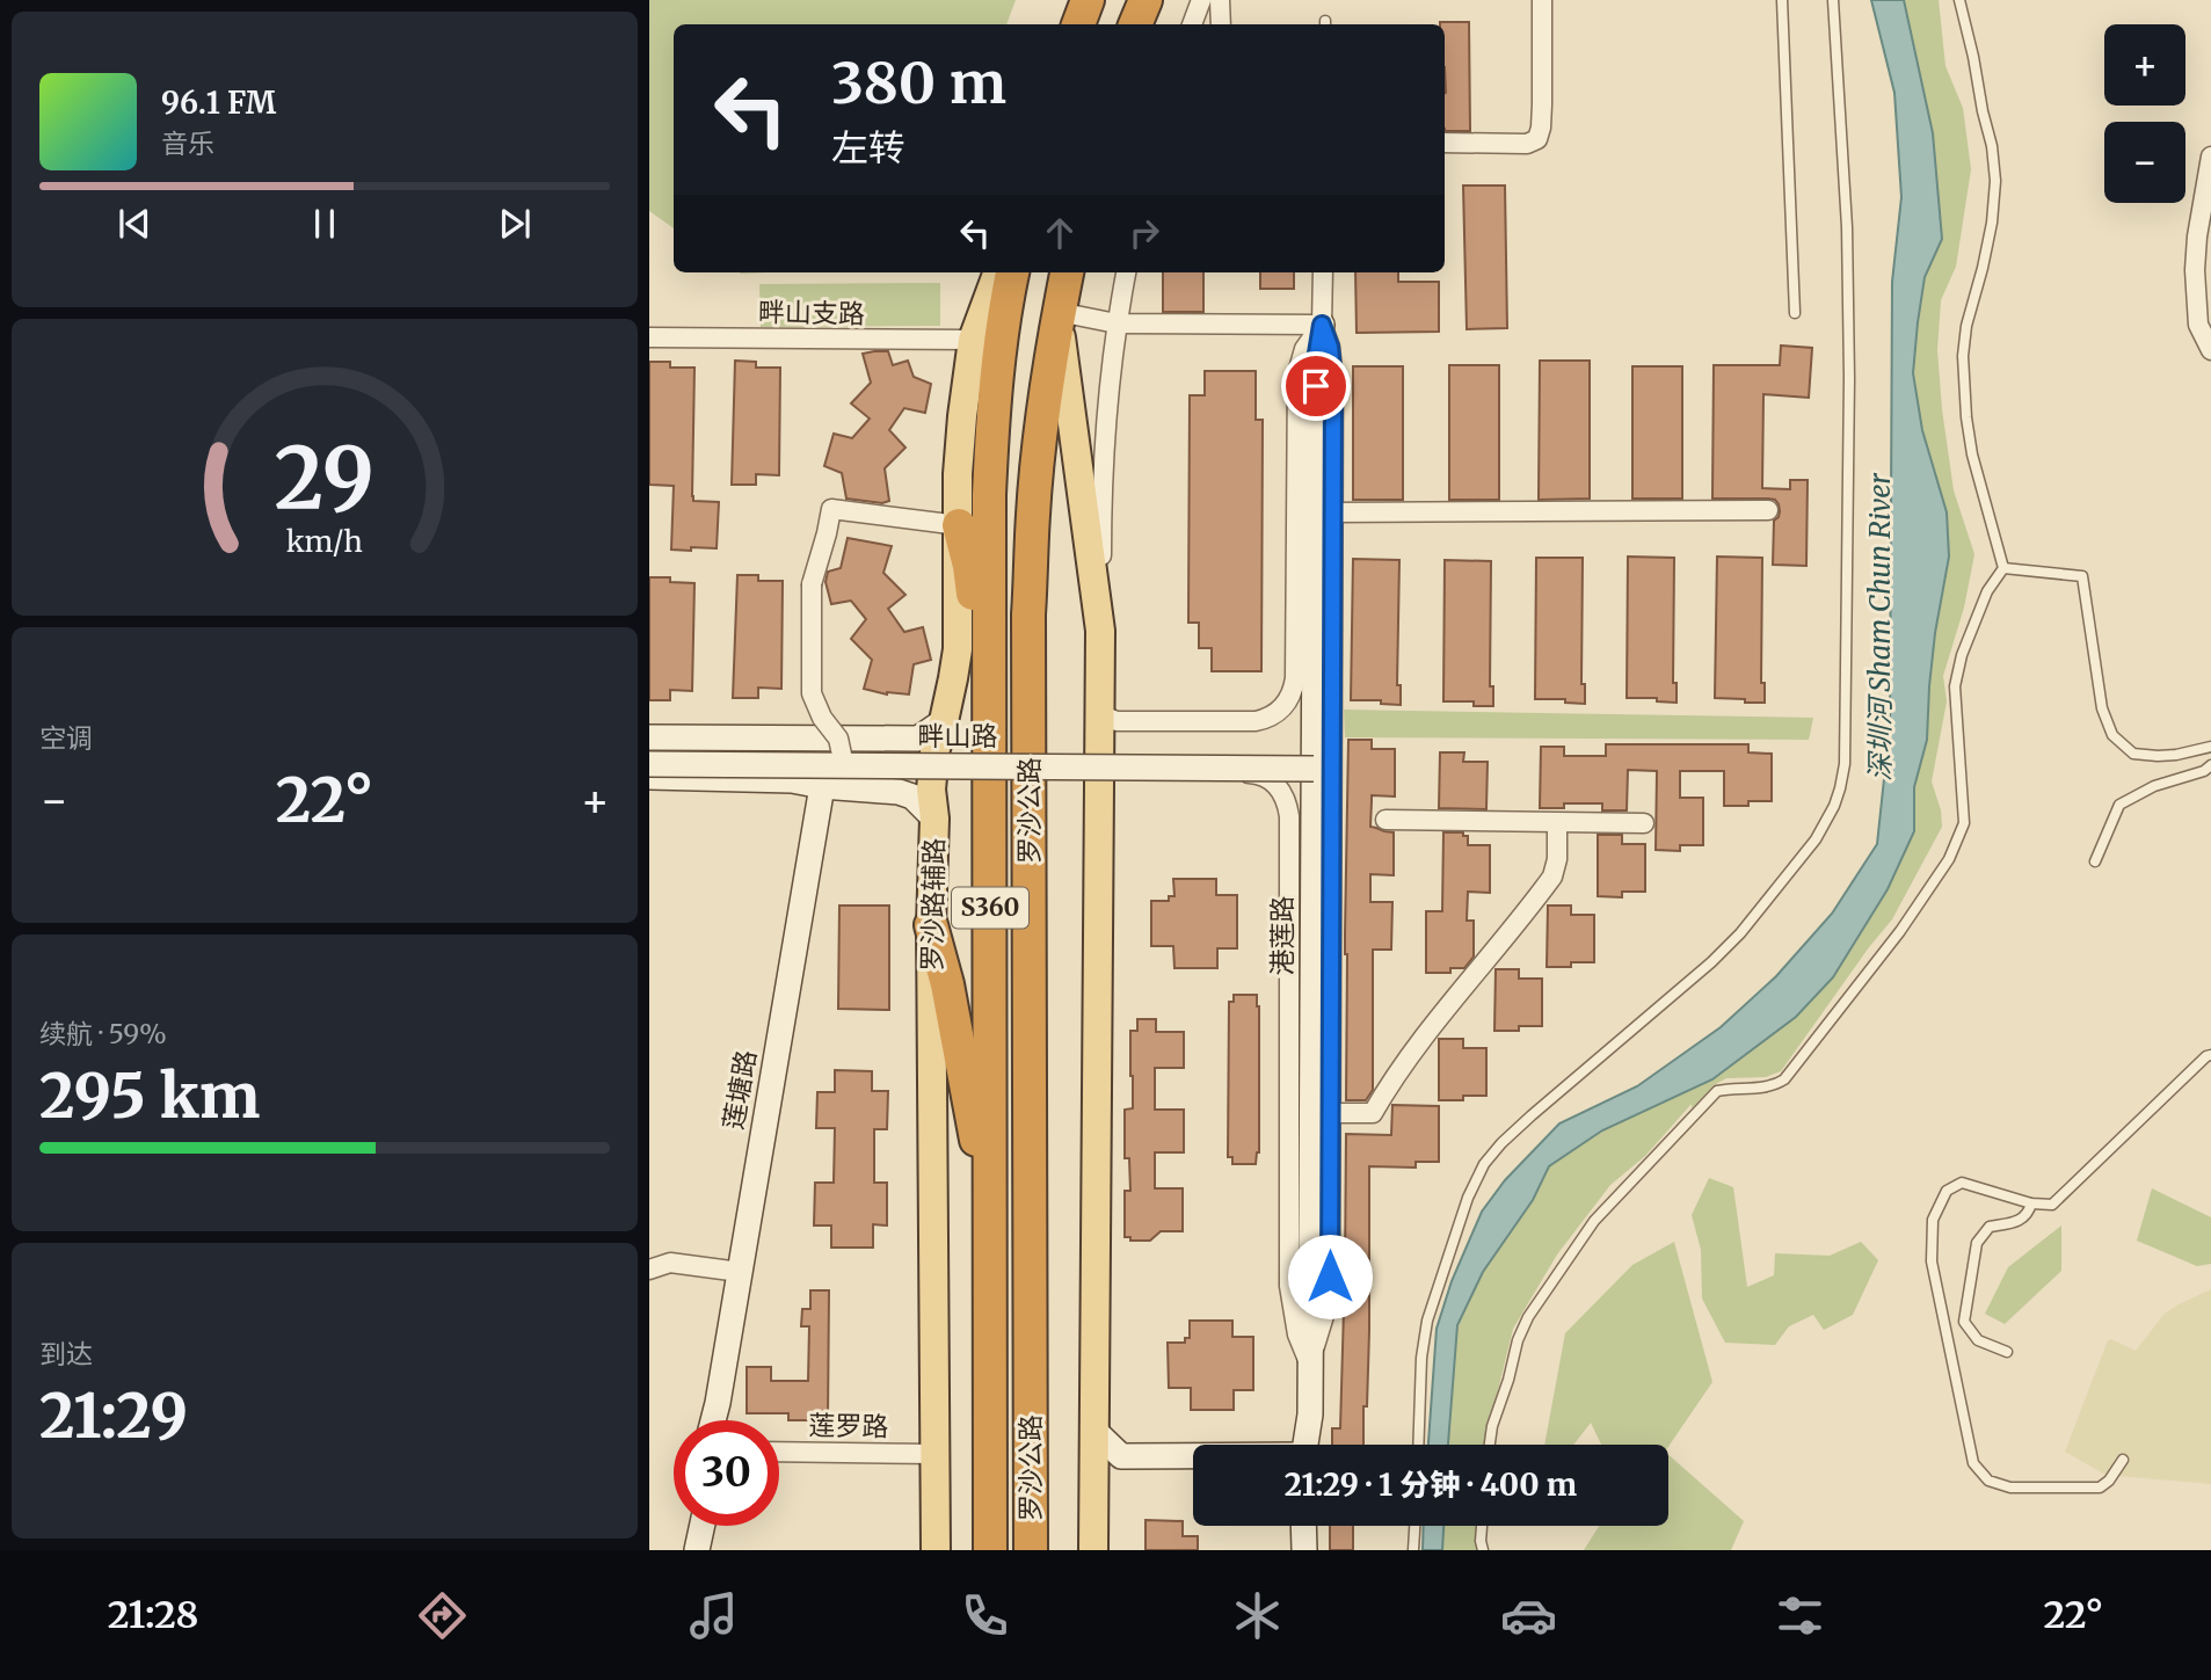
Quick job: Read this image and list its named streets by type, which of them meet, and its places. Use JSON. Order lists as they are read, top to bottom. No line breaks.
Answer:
{"streets":{"highway":["罗沙公路","S360"],"main road":["罗沙路辅路"],"street":["畔山支路","畔山路","港莲路","莲塘路","莲罗路"]},"crossings":[["畔山支路","罗沙路辅路"],["畔山路","罗沙路辅路"],["畔山路","港莲路"],["罗沙路辅路","莲罗路"]],"water":["深圳河 Sham Chun River"],"page":{"map_buttons":["+","−"],"turn":["380 m","左转"],"song":["96.1 FM","音乐"],"tile":["空调",["续航 · 59%","295 km"],["到达","21:29"]],"heat":["−","22°","+"],"limit":"30","trip":"21:29 · 1 分钟 · 400 m","tabs":["21:28","22°"],"gauge":["29","km/h"]}}
